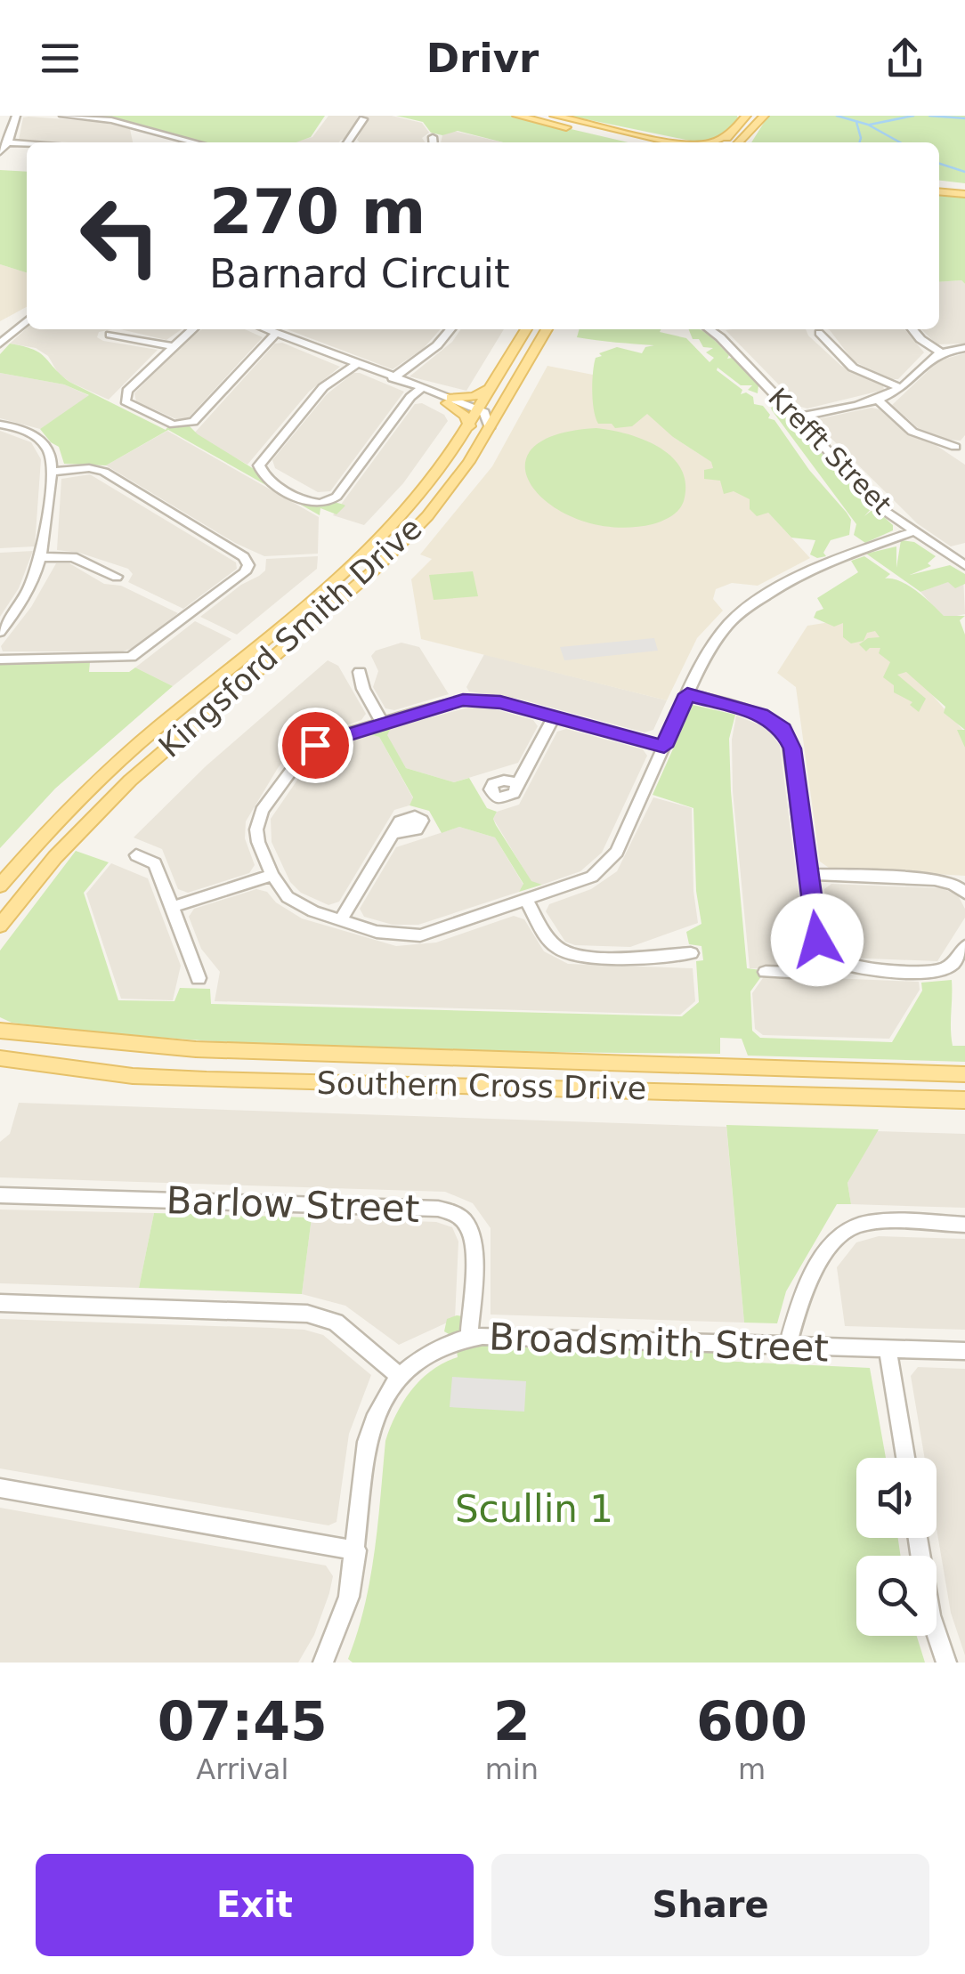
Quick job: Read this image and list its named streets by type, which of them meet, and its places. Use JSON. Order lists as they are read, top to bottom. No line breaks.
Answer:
{"streets":{"main road":["Kingsford Smith Drive","Southern Cross Drive"],"street":["Krefft Street","Barlow Street","Broadsmith Street"]},"crossings":[["Barlow Street","Broadsmith Street"]],"parks":["Scullin 1"],"page":{"header":"Drivr","turn":["270 m","Barnard Circuit"],"eta":["07:45","Arrival","2","min","600","m"],"buttons":["Exit","Share"]}}
